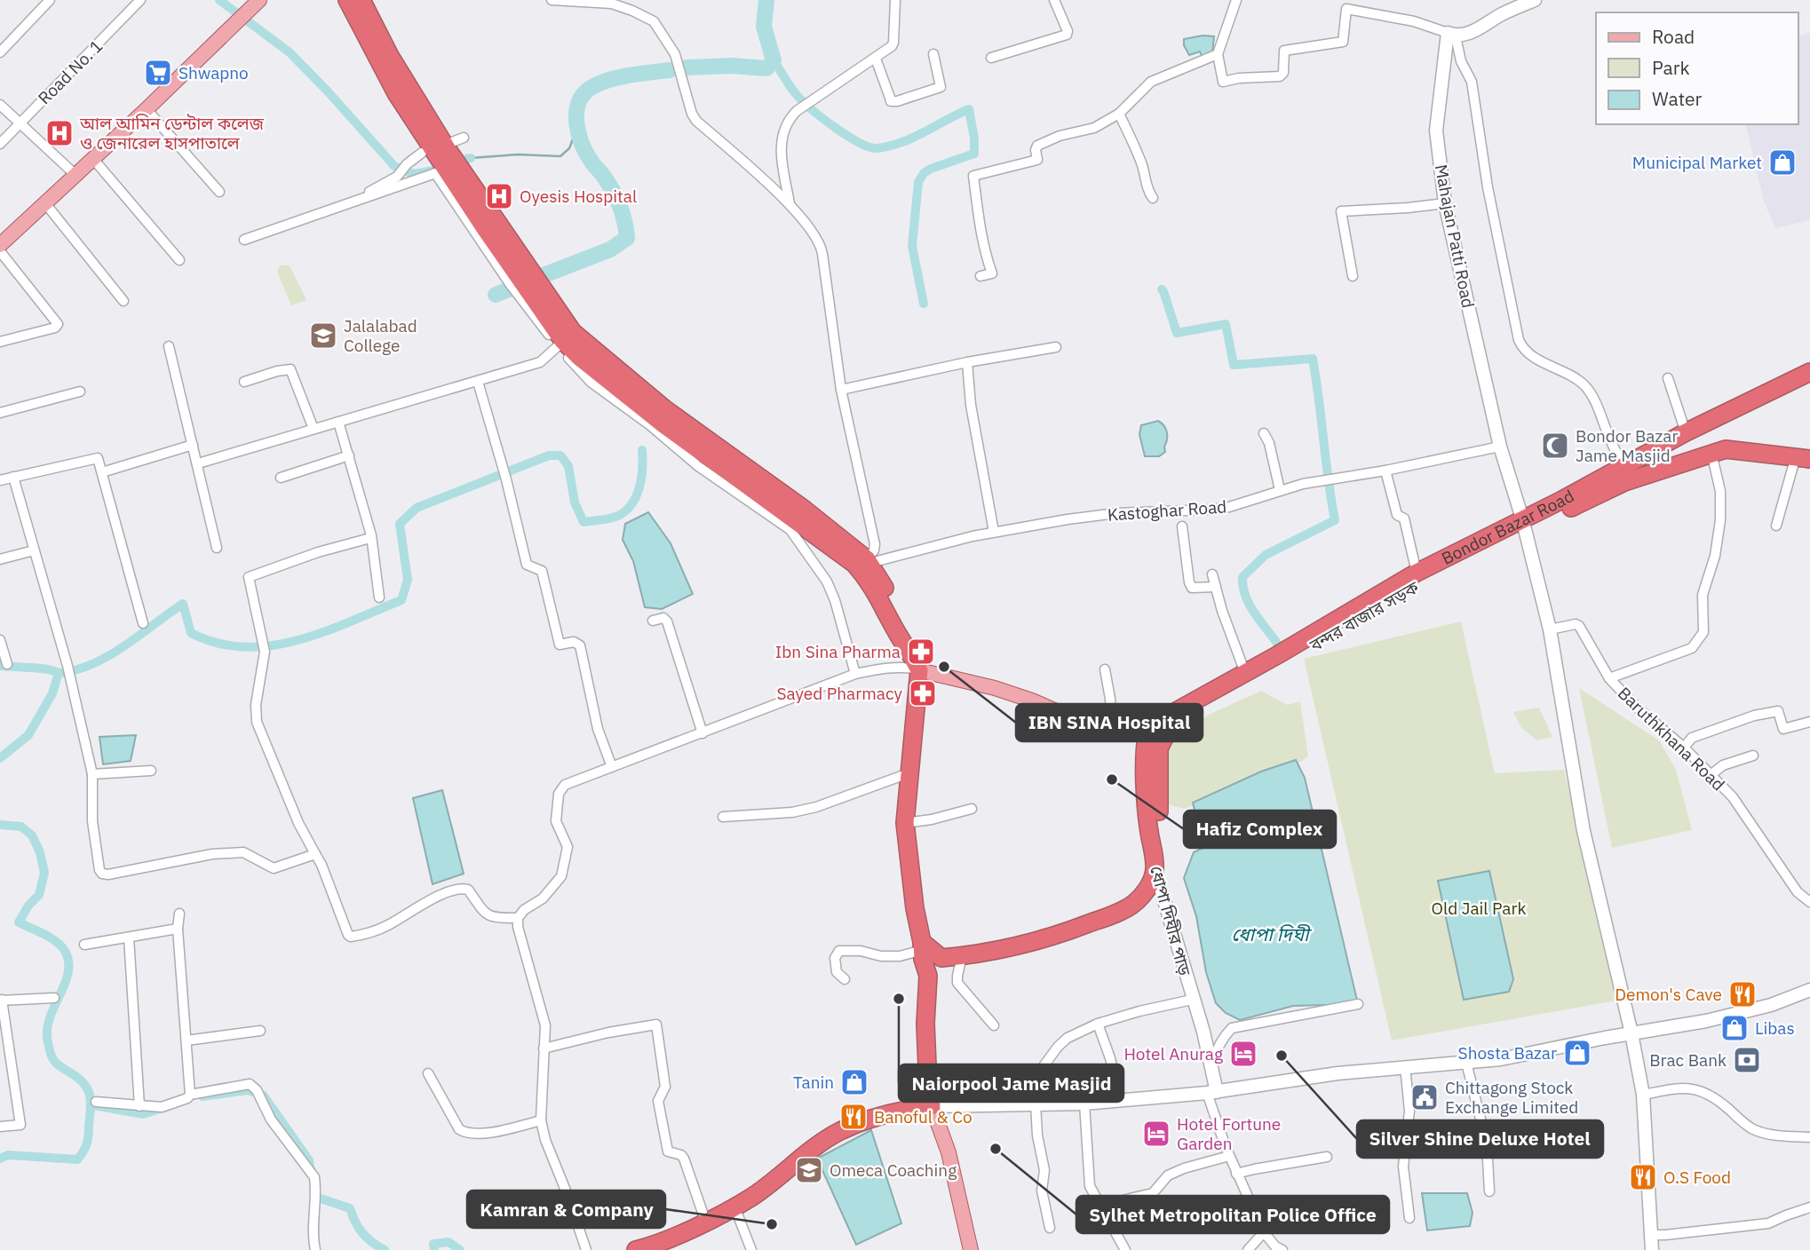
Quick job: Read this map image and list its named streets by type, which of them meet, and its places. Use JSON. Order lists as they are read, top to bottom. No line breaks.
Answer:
{"streets":{"highway":["Bondor Bazar Road","বন্দর বাজার সড়ক","ধোপা দিঘীর পাড়"],"main road":["Mahajan Patti Road"],"street":["Road No. 1","Kastoghar Road","Baruthkhana Road"]},"crossings":[["Mahajan Patti Road","Kastoghar Road"],["Mahajan Patti Road","Bondor Bazar Road"],["Mahajan Patti Road","বন্দর বাজার সড়ক"],["Mahajan Patti Road","Baruthkhana Road"],["Bondor Bazar Road","বন্দর বাজার সড়ক"],["Bondor Bazar Road","ধোপা দিঘীর পাড়"],["বন্দর বাজার সড়ক","ধোপা দিঘীর পাড়"]],"water":["ধোপা দিঘী"],"parks":["Old Jail Park"],"places":{"supermarket":["Shwapno"],"hospital":["আল আমিন ডেন্টাল কলেজ ও জেনারেল হাসপাতালে","Oyesis Hospital"],"shop":["Municipal Market","Libas","Shosta Bazar","Tanin"],"school or university":["Jalalabad College","Omeca Coaching"],"mosque":["Bondor Bazar Jame Masjid"],"pharmacy":["Ibn Sina Pharma","Sayed Pharmacy"],"other":["IBN SINA Hospital","Hafiz Complex","Naiorpool Jame Masjid","Silver Shine Deluxe Hotel","Sylhet Metropolitan Police Office","Kamran & Company"],"restaurant":["Demon's Cave","Banoful & Co","O.S Food"],"hotel":["Hotel Anurag","Hotel Fortune Garden"],"bank":["Brac Bank"],"public building":["Chittagong Stock Exchange Limited"]},"legend":["Road","Park","Water"]}
